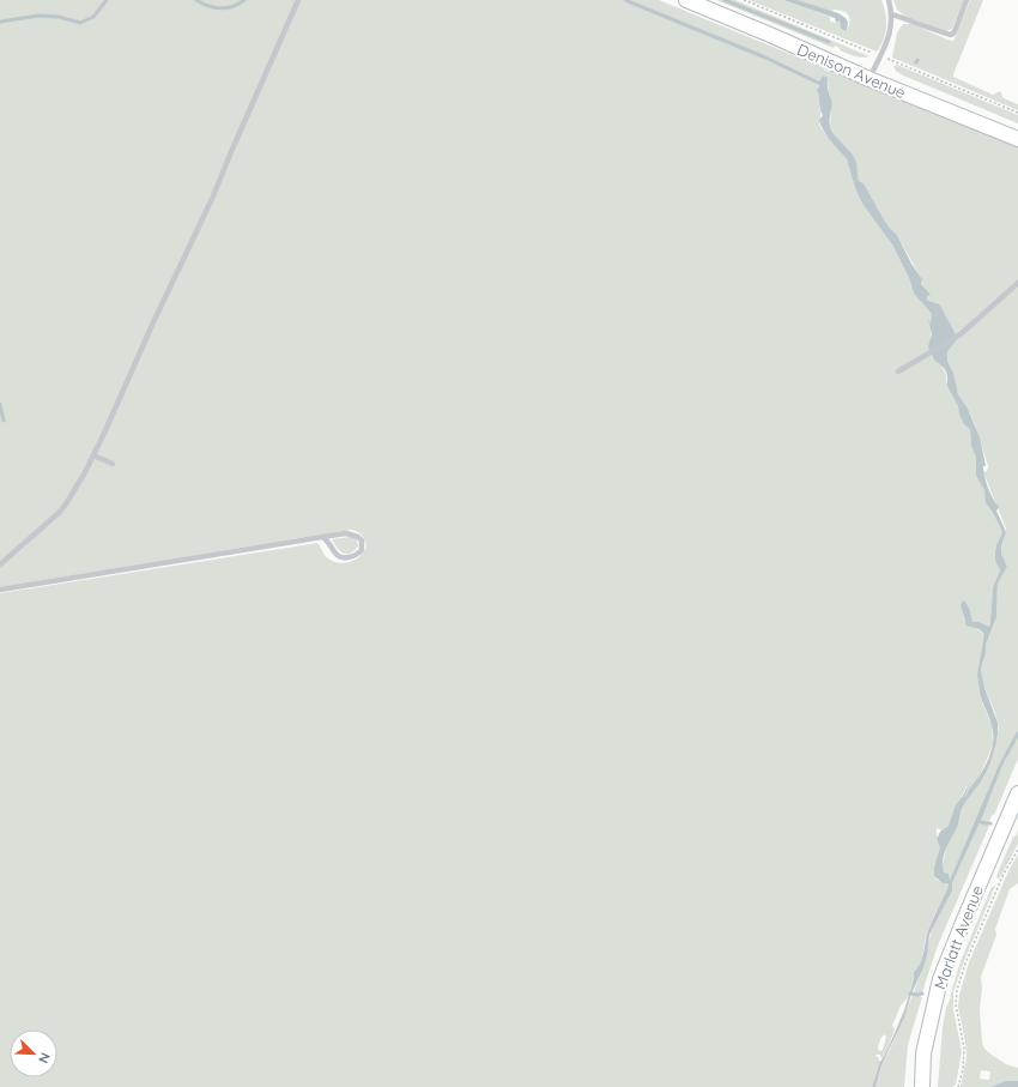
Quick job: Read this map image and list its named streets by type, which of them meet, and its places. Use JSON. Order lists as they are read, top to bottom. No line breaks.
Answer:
{"streets":{"street":["Denison Avenue","Marlatt Avenue"]},"north":"bottom right"}
